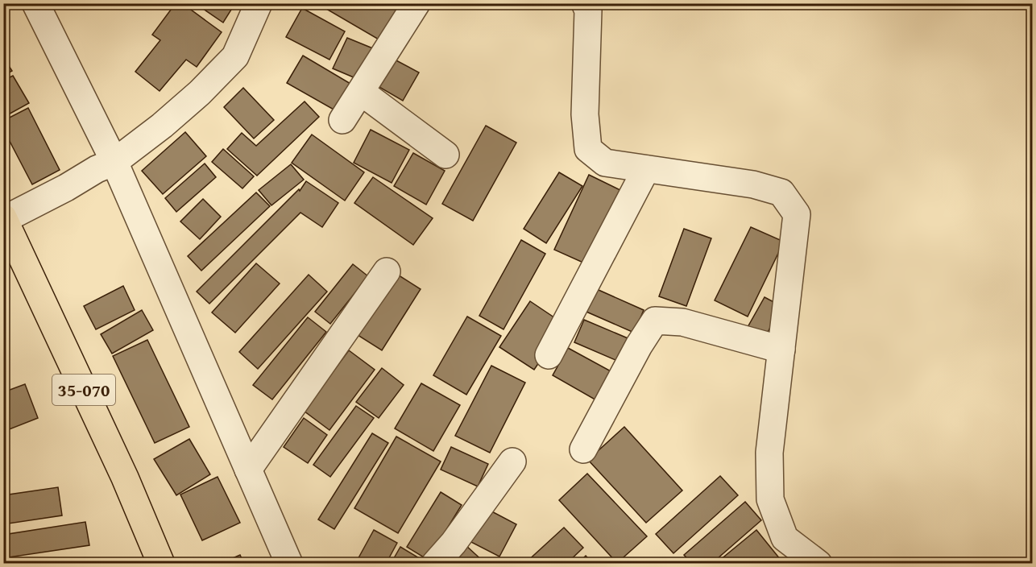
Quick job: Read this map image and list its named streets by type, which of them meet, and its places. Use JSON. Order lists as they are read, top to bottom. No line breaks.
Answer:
{"streets":{"main road":["35-070"]}}
